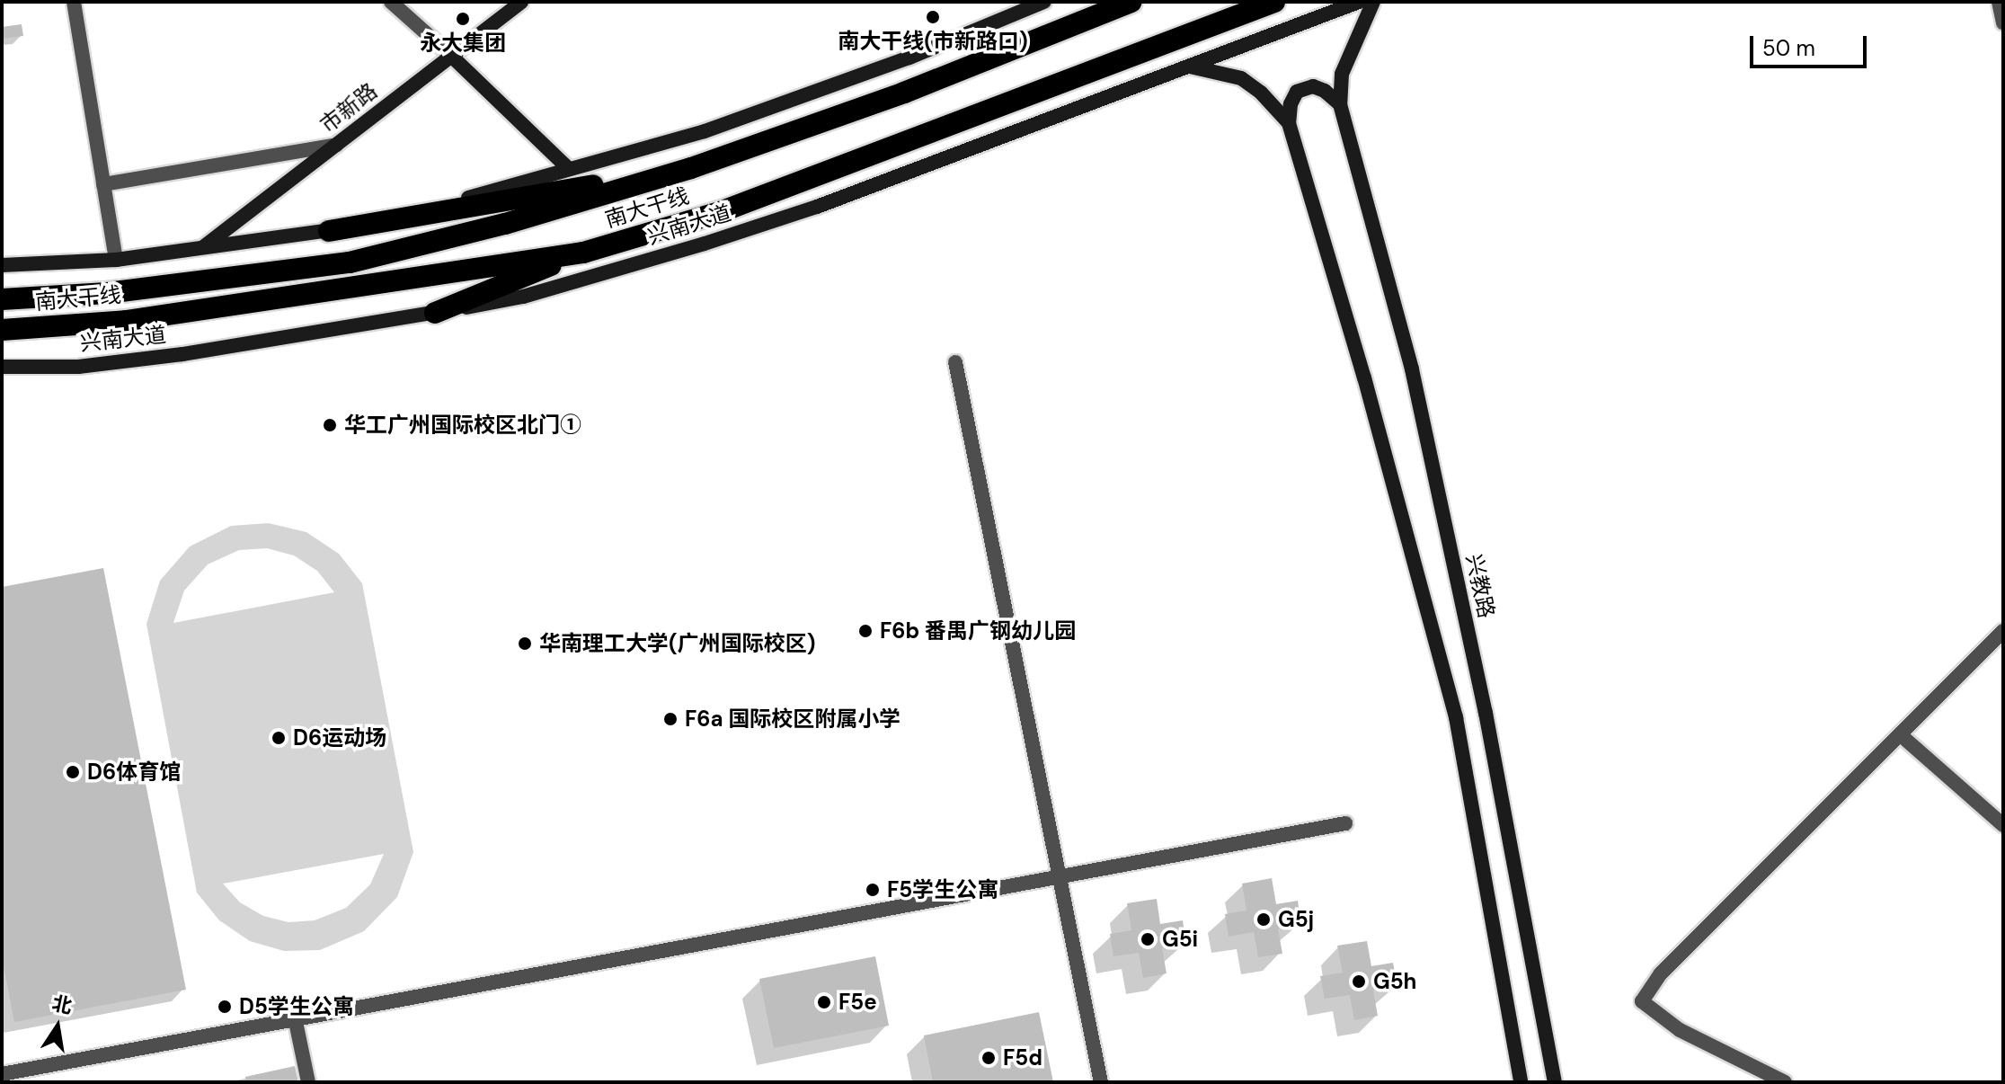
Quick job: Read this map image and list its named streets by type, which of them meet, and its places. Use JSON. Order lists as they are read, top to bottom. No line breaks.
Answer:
{"streets":{"highway":["南大干线"],"street":["市新路","兴南大道","兴教路"]},"places":["南大干线(市新路口)","永大集团","华工广州国际校区北门①","F6b 番禺广钢幼儿园","华南理工大学(广州国际校区)","F6a 国际校区附属小学","D6运动场","D6体育馆","F5学生公寓","G5j","G5i","G5h","F5e","D5学生公寓","F5d"],"scale_bar":"50 m","north":"top"}
